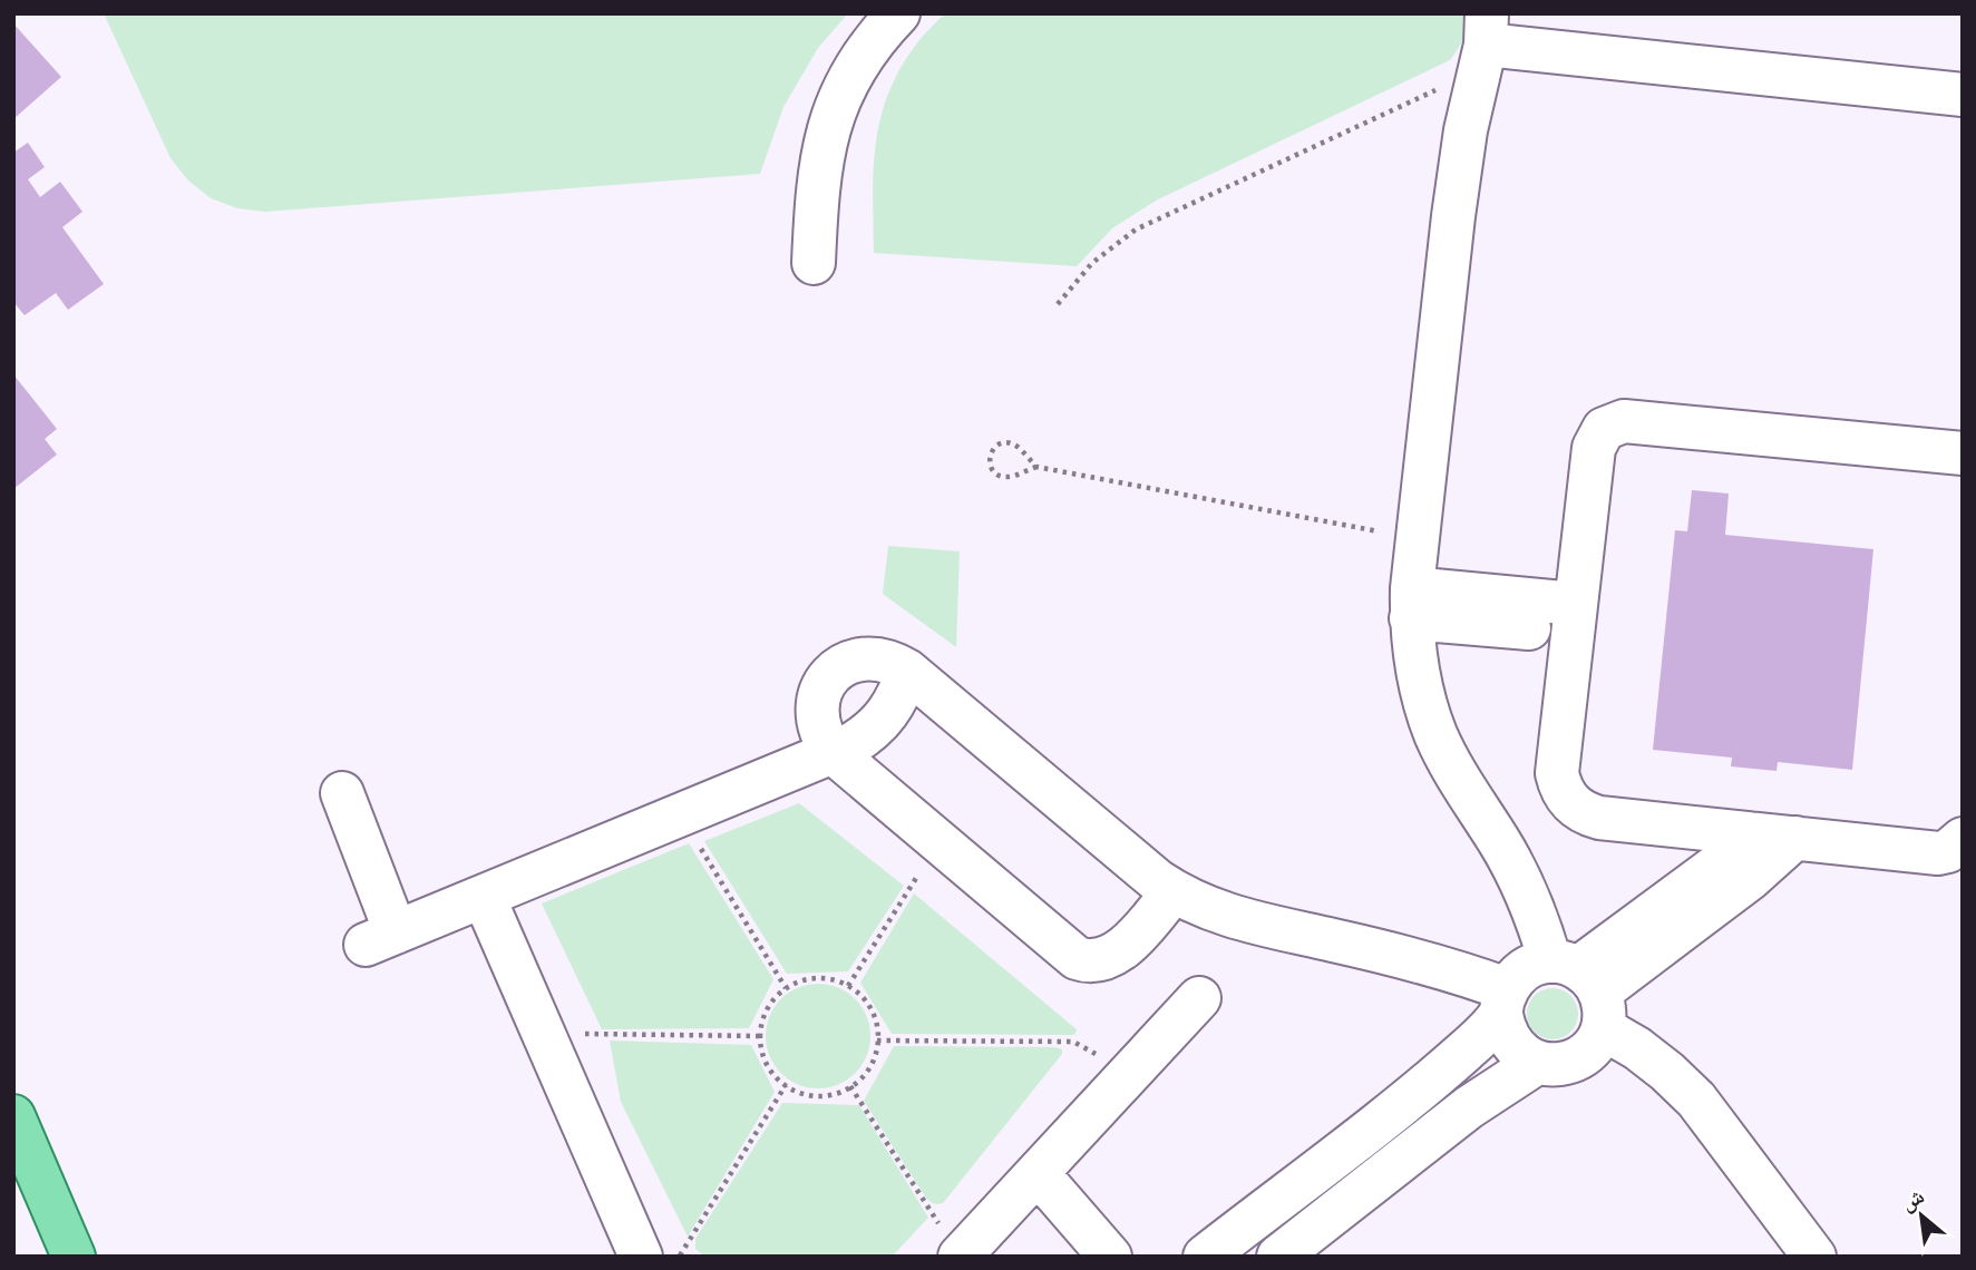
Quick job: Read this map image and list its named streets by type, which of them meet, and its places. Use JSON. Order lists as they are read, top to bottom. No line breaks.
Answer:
{"north":"top left"}
